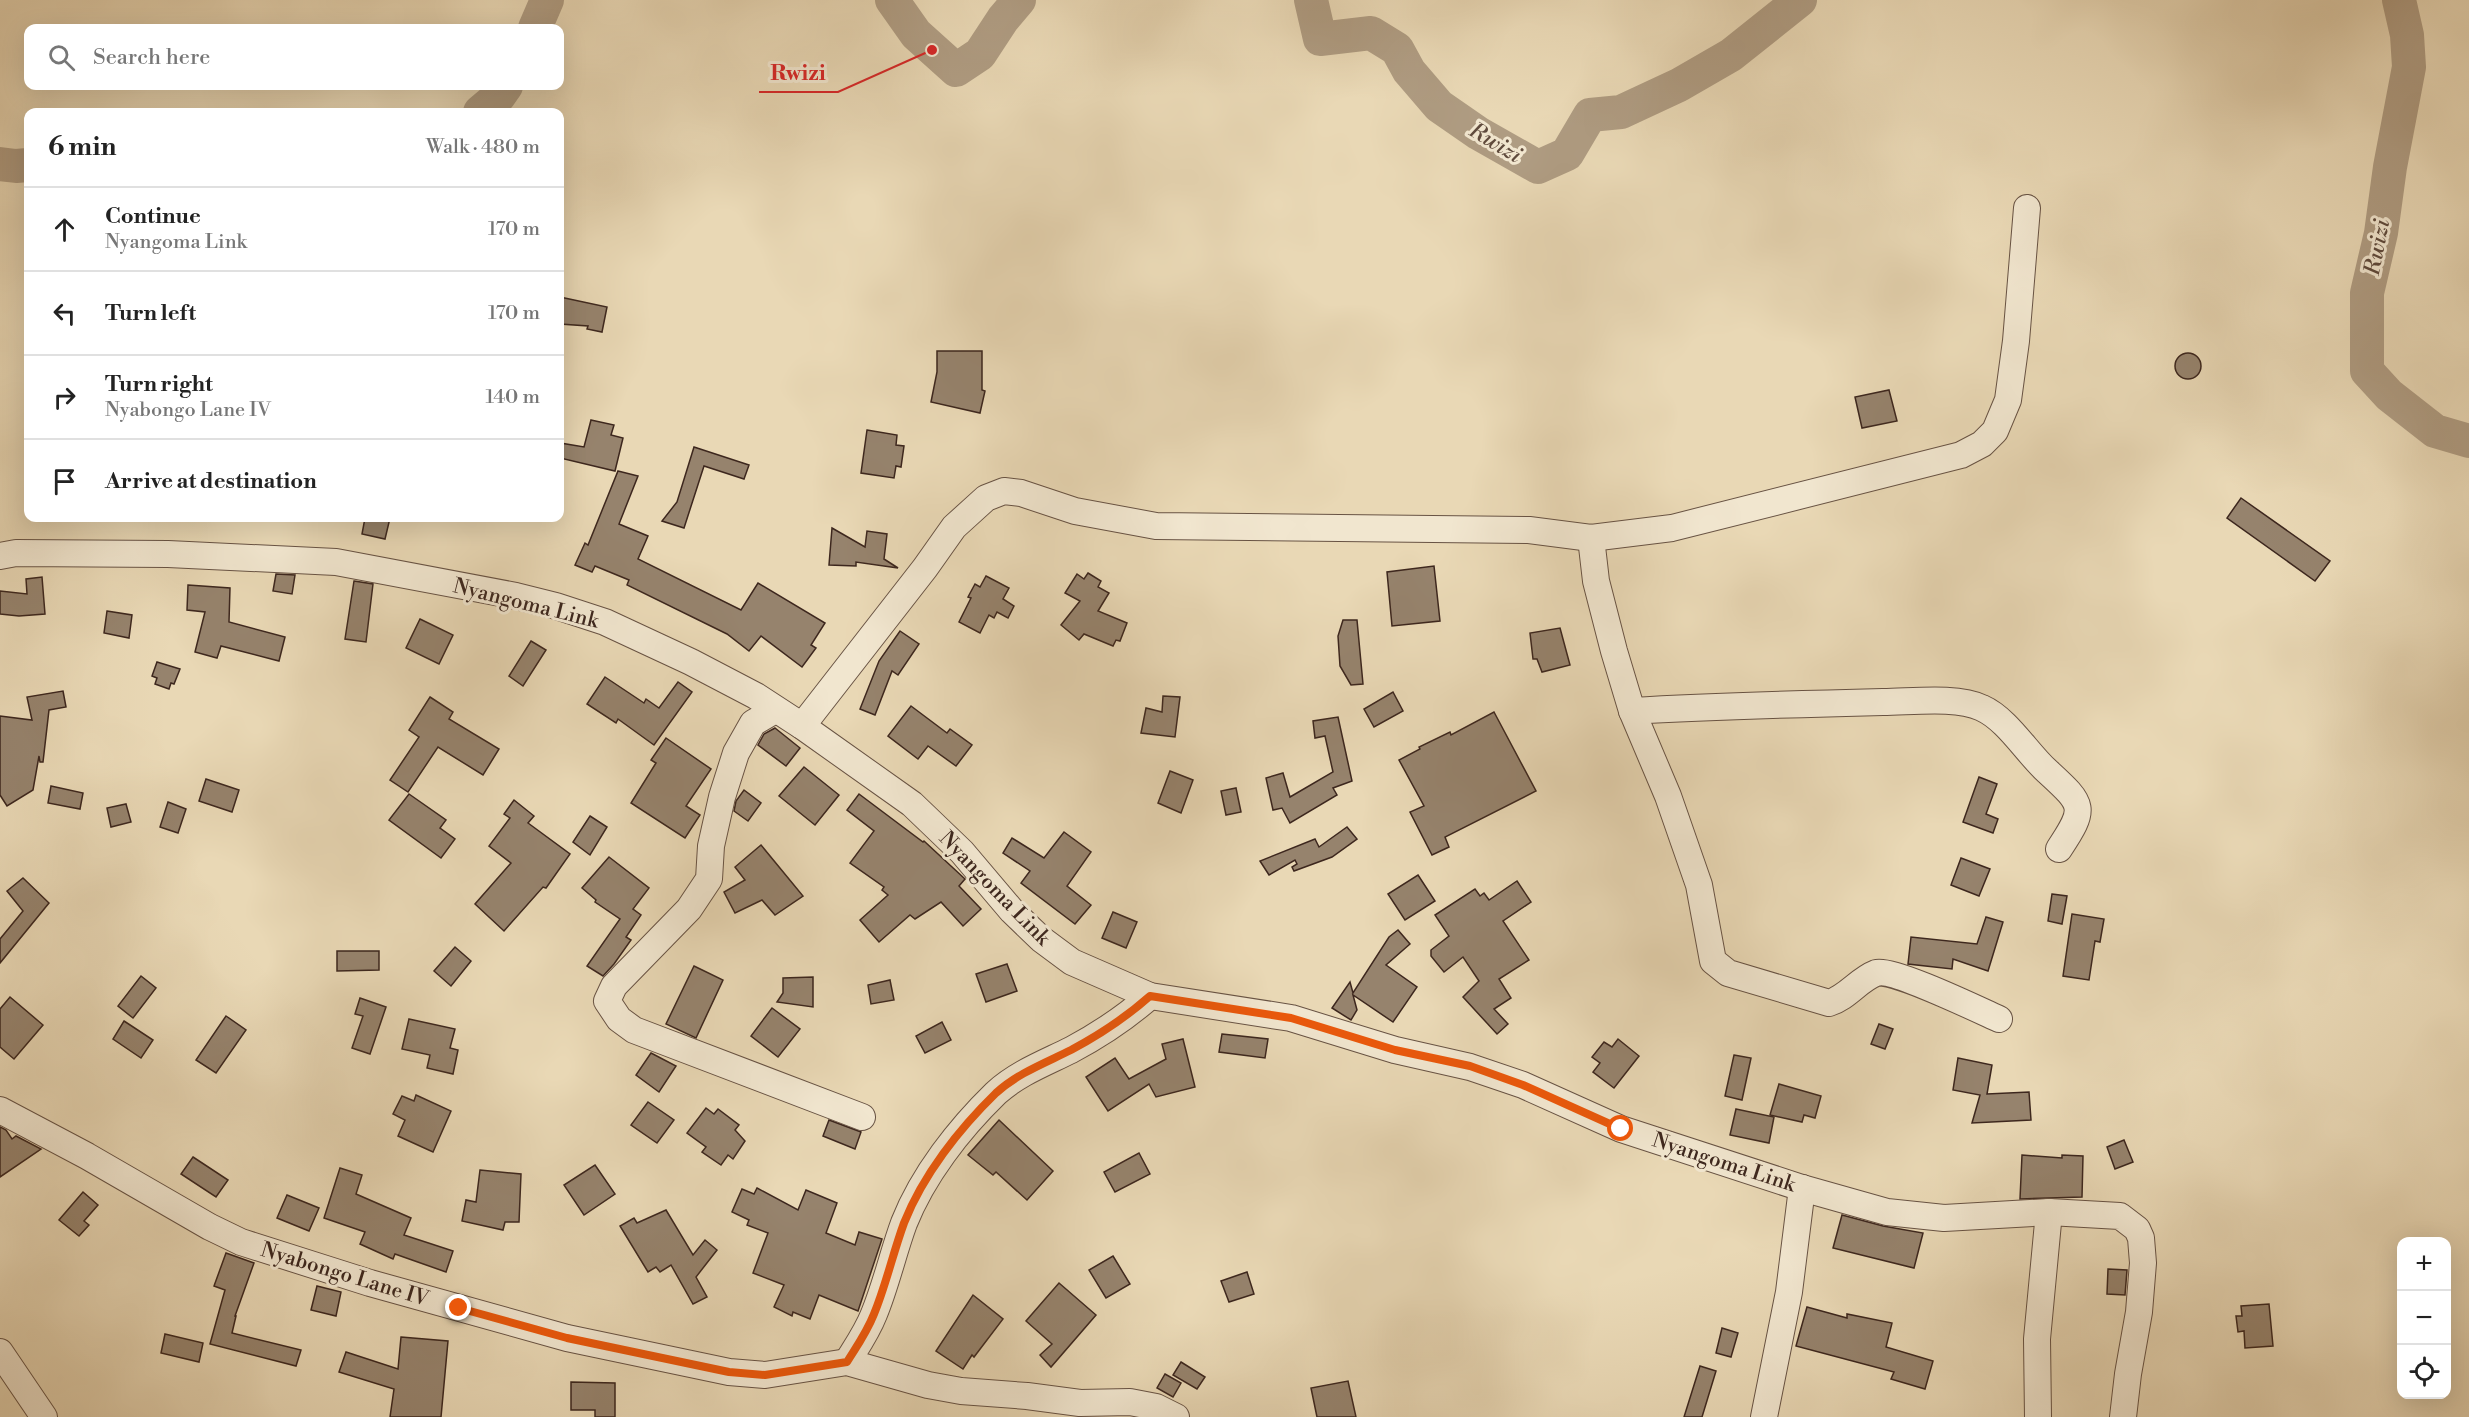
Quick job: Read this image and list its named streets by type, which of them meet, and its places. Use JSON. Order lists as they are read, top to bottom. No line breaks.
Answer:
{"streets":{"street":["Nyangoma Link","Nyabongo Lane IV"]},"water":["Rwizi"],"places":["Rwizi"],"page":{"search":"Search here","heading":["6 min","Walk · 480 m"],"list":[["Continue","Nyangoma Link","170 m"],["Turn left","170 m"],["Turn right","Nyabongo Lane IV","140 m"],"Arrive at destination"],"map_buttons":["+","−"]}}
